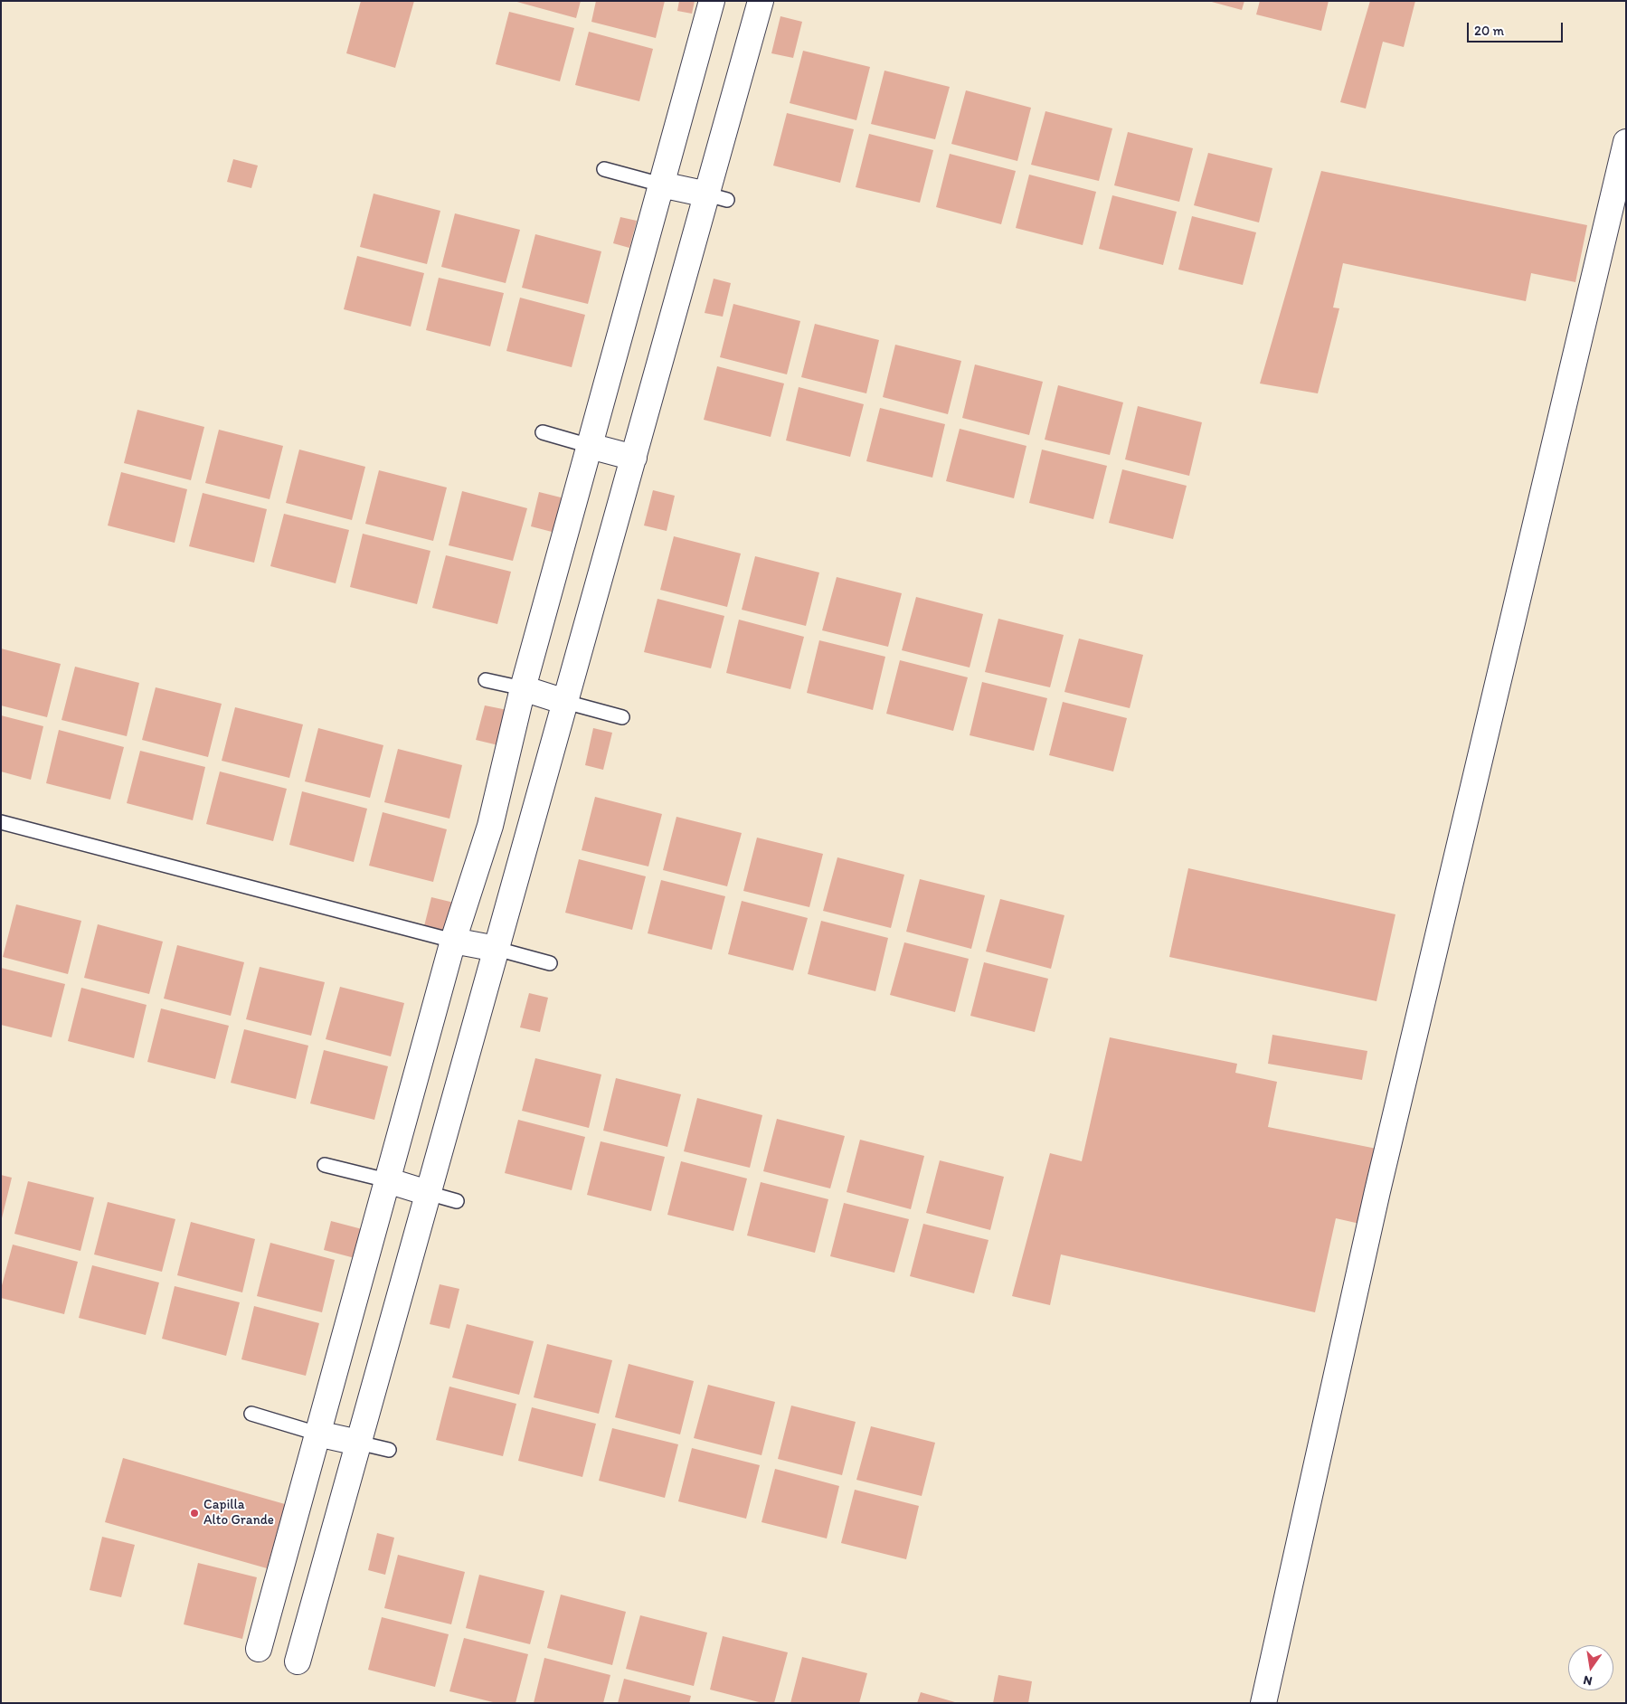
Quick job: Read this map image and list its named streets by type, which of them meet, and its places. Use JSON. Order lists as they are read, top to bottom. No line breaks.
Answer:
{"places":["Capilla Alto Grande"],"scale_bar":"20 m","north":"bottom"}
